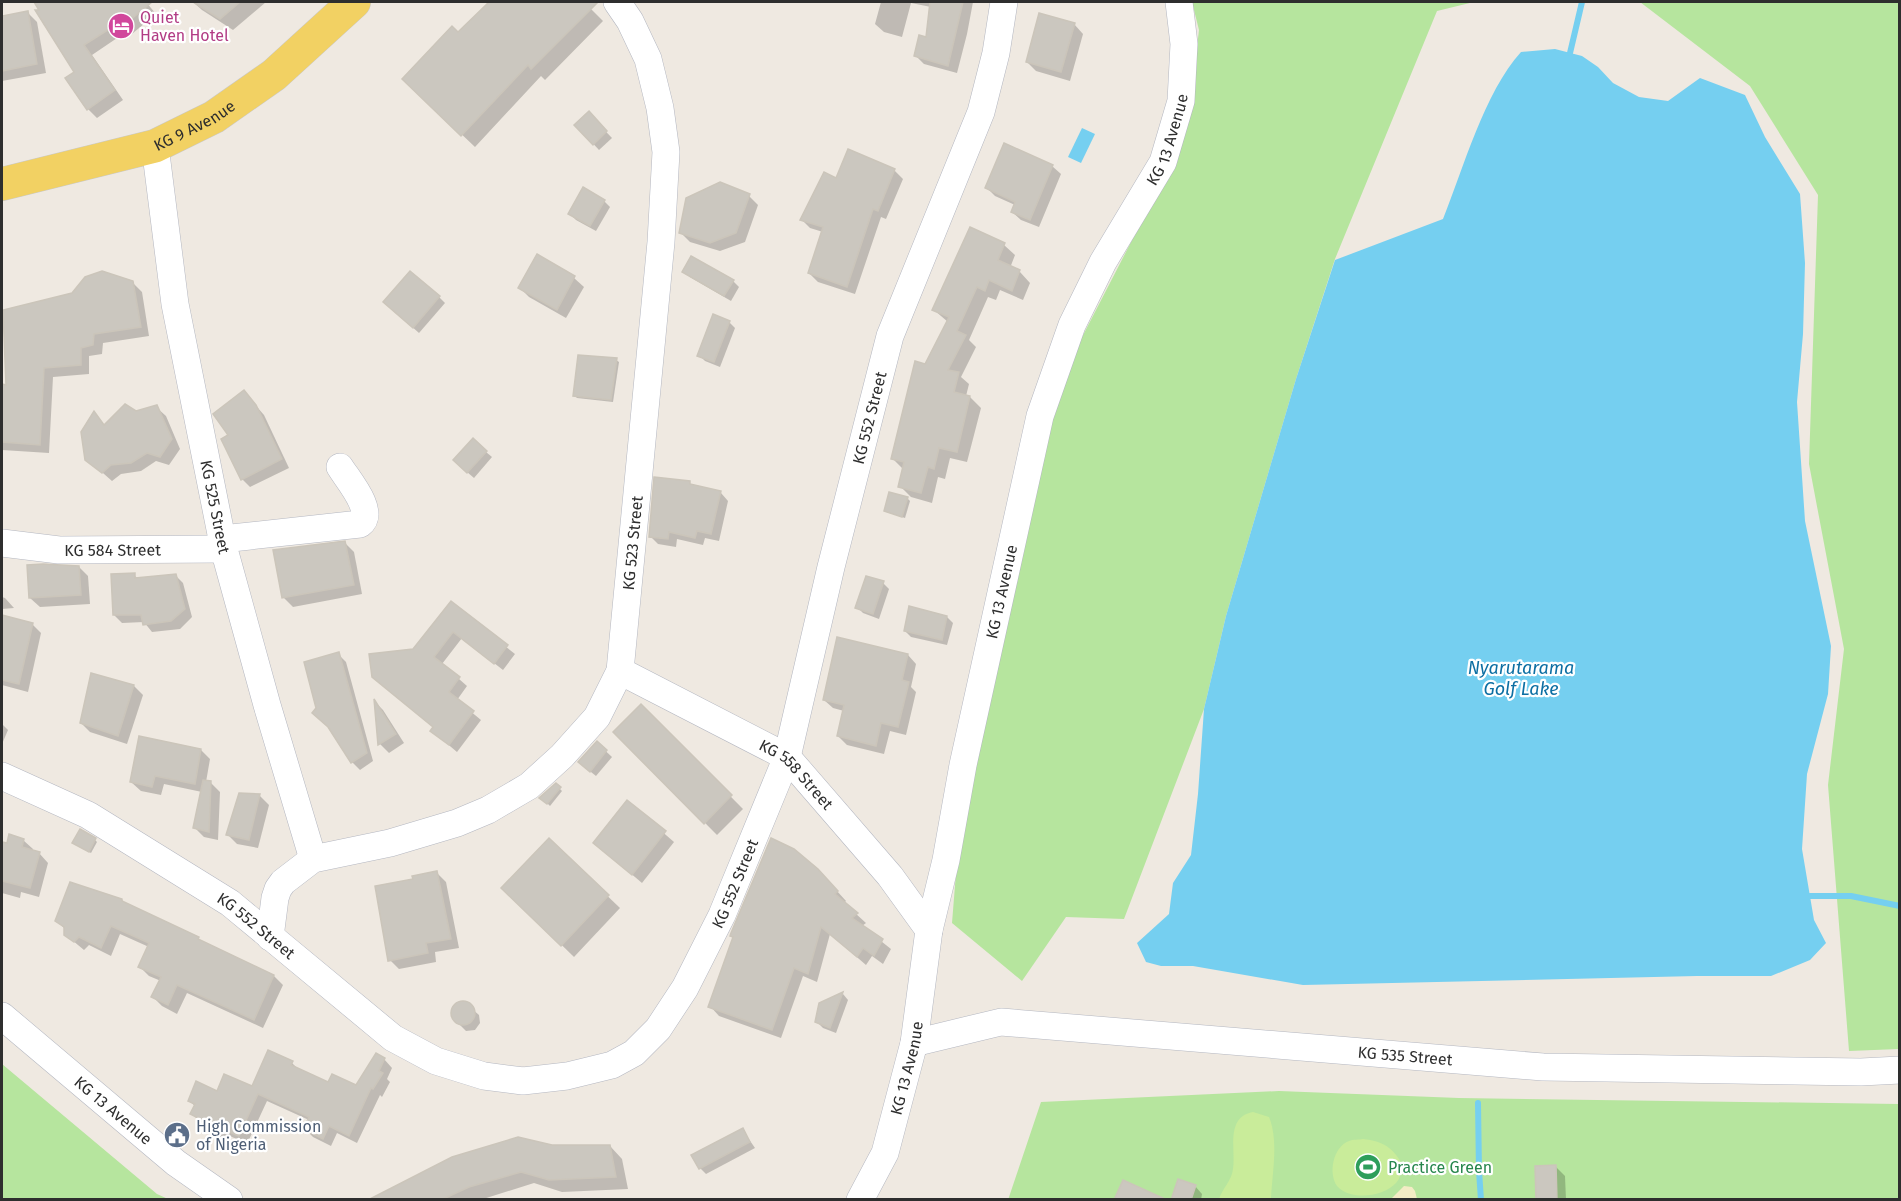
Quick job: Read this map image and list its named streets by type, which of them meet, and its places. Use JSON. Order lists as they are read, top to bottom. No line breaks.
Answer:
{"streets":{"main road":["KG 9 Avenue"],"street":["KG 13 Avenue","KG 552 Street","KG 525 Street","KG 523 Street","KG 584 Street","KG 558 Street","KG 535 Street"]},"crossings":[["KG 9 Avenue","KG 525 Street"],["KG 13 Avenue","KG 558 Street"],["KG 13 Avenue","KG 535 Street"],["KG 552 Street","KG 523 Street"],["KG 552 Street","KG 558 Street"],["KG 525 Street","KG 523 Street"],["KG 525 Street","KG 584 Street"],["KG 523 Street","KG 558 Street"]],"water":["Nyarutarama Golf Lake"],"places":{"hotel":["Quiet Haven Hotel"],"public building":["High Commission of Nigeria"],"sports":["Practice Green"]}}
